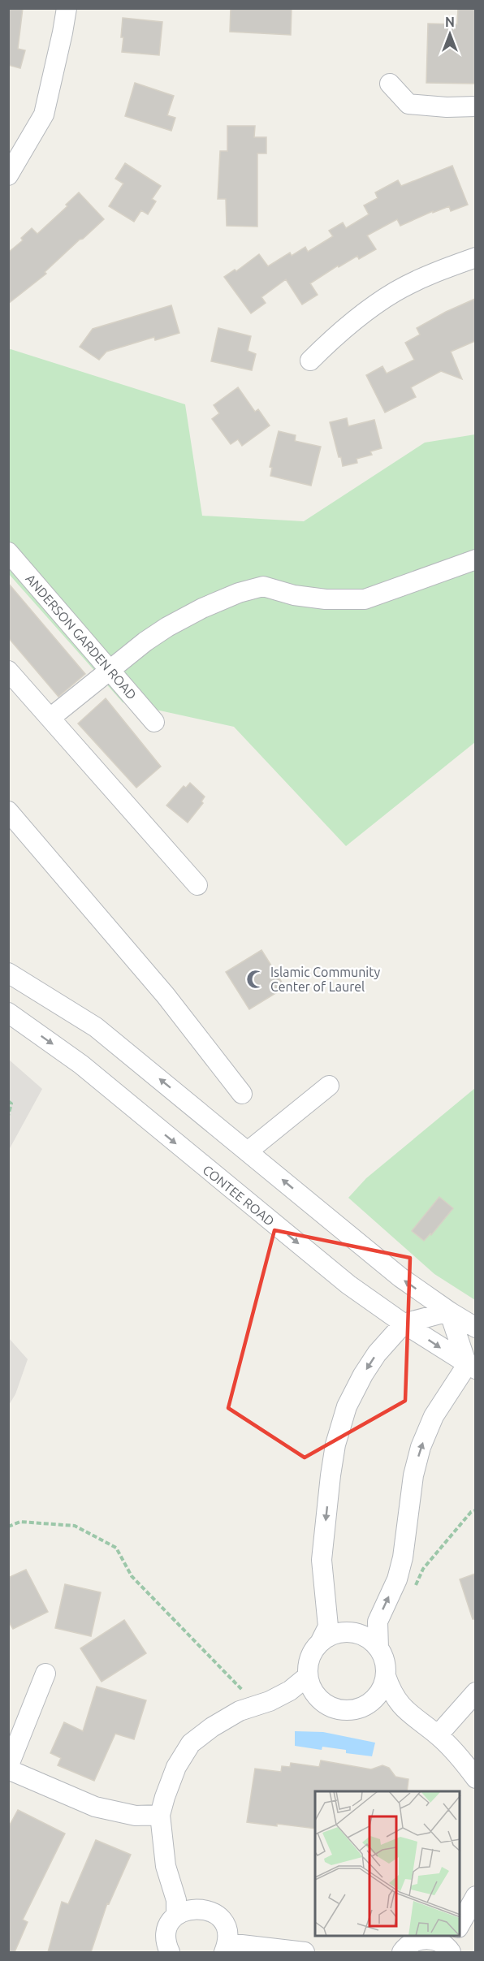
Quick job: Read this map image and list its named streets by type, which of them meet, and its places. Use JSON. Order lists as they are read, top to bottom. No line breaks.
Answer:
{"streets":{"street":["ANDERSON GARDEN ROAD","CONTEE ROAD"]},"places":{"mosque":["Islamic Community Center of Laurel"]},"north":"top"}
